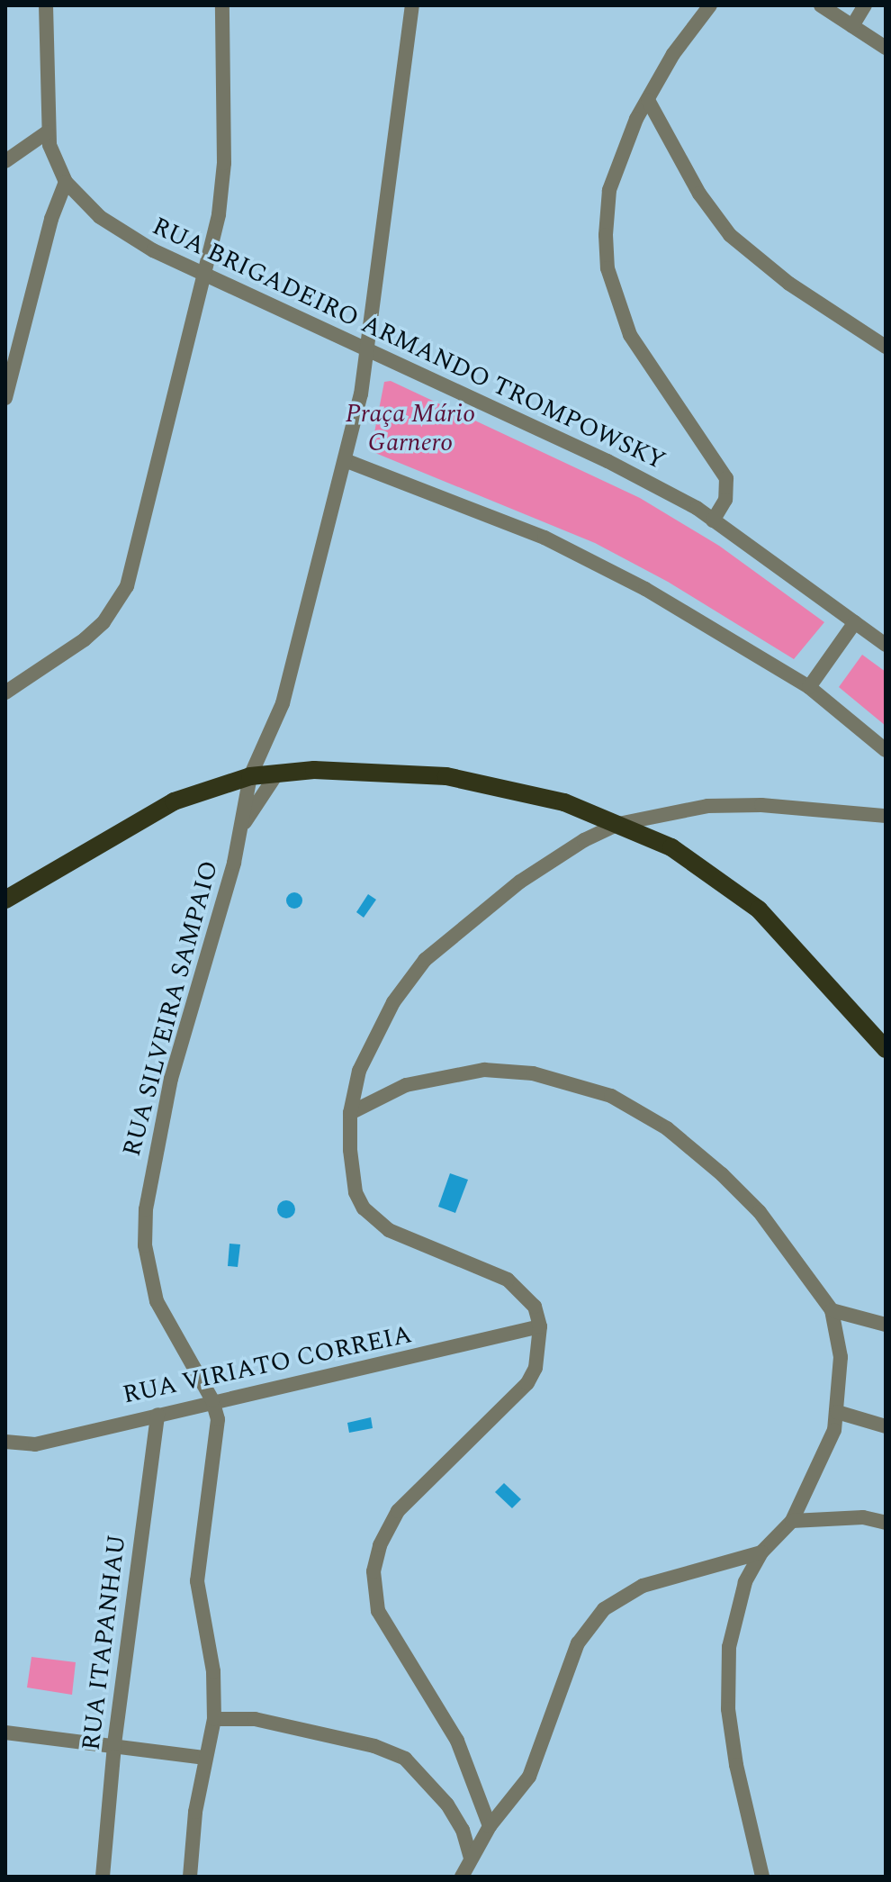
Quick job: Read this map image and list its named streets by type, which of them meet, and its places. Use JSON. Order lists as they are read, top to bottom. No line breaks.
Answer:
{"streets":{"street":["RUA BRIGADEIRO ARMANDO TROMPOWSKY","RUA SILVEIRA SAMPAIO","RUA VIRIATO CORREIA","RUA ITAPANHAU"]},"crossings":[["RUA BRIGADEIRO ARMANDO TROMPOWSKY","RUA SILVEIRA SAMPAIO"],["RUA SILVEIRA SAMPAIO","RUA VIRIATO CORREIA"],["RUA VIRIATO CORREIA","RUA ITAPANHAU"]],"parks":["Praça Mário Garnero"]}
